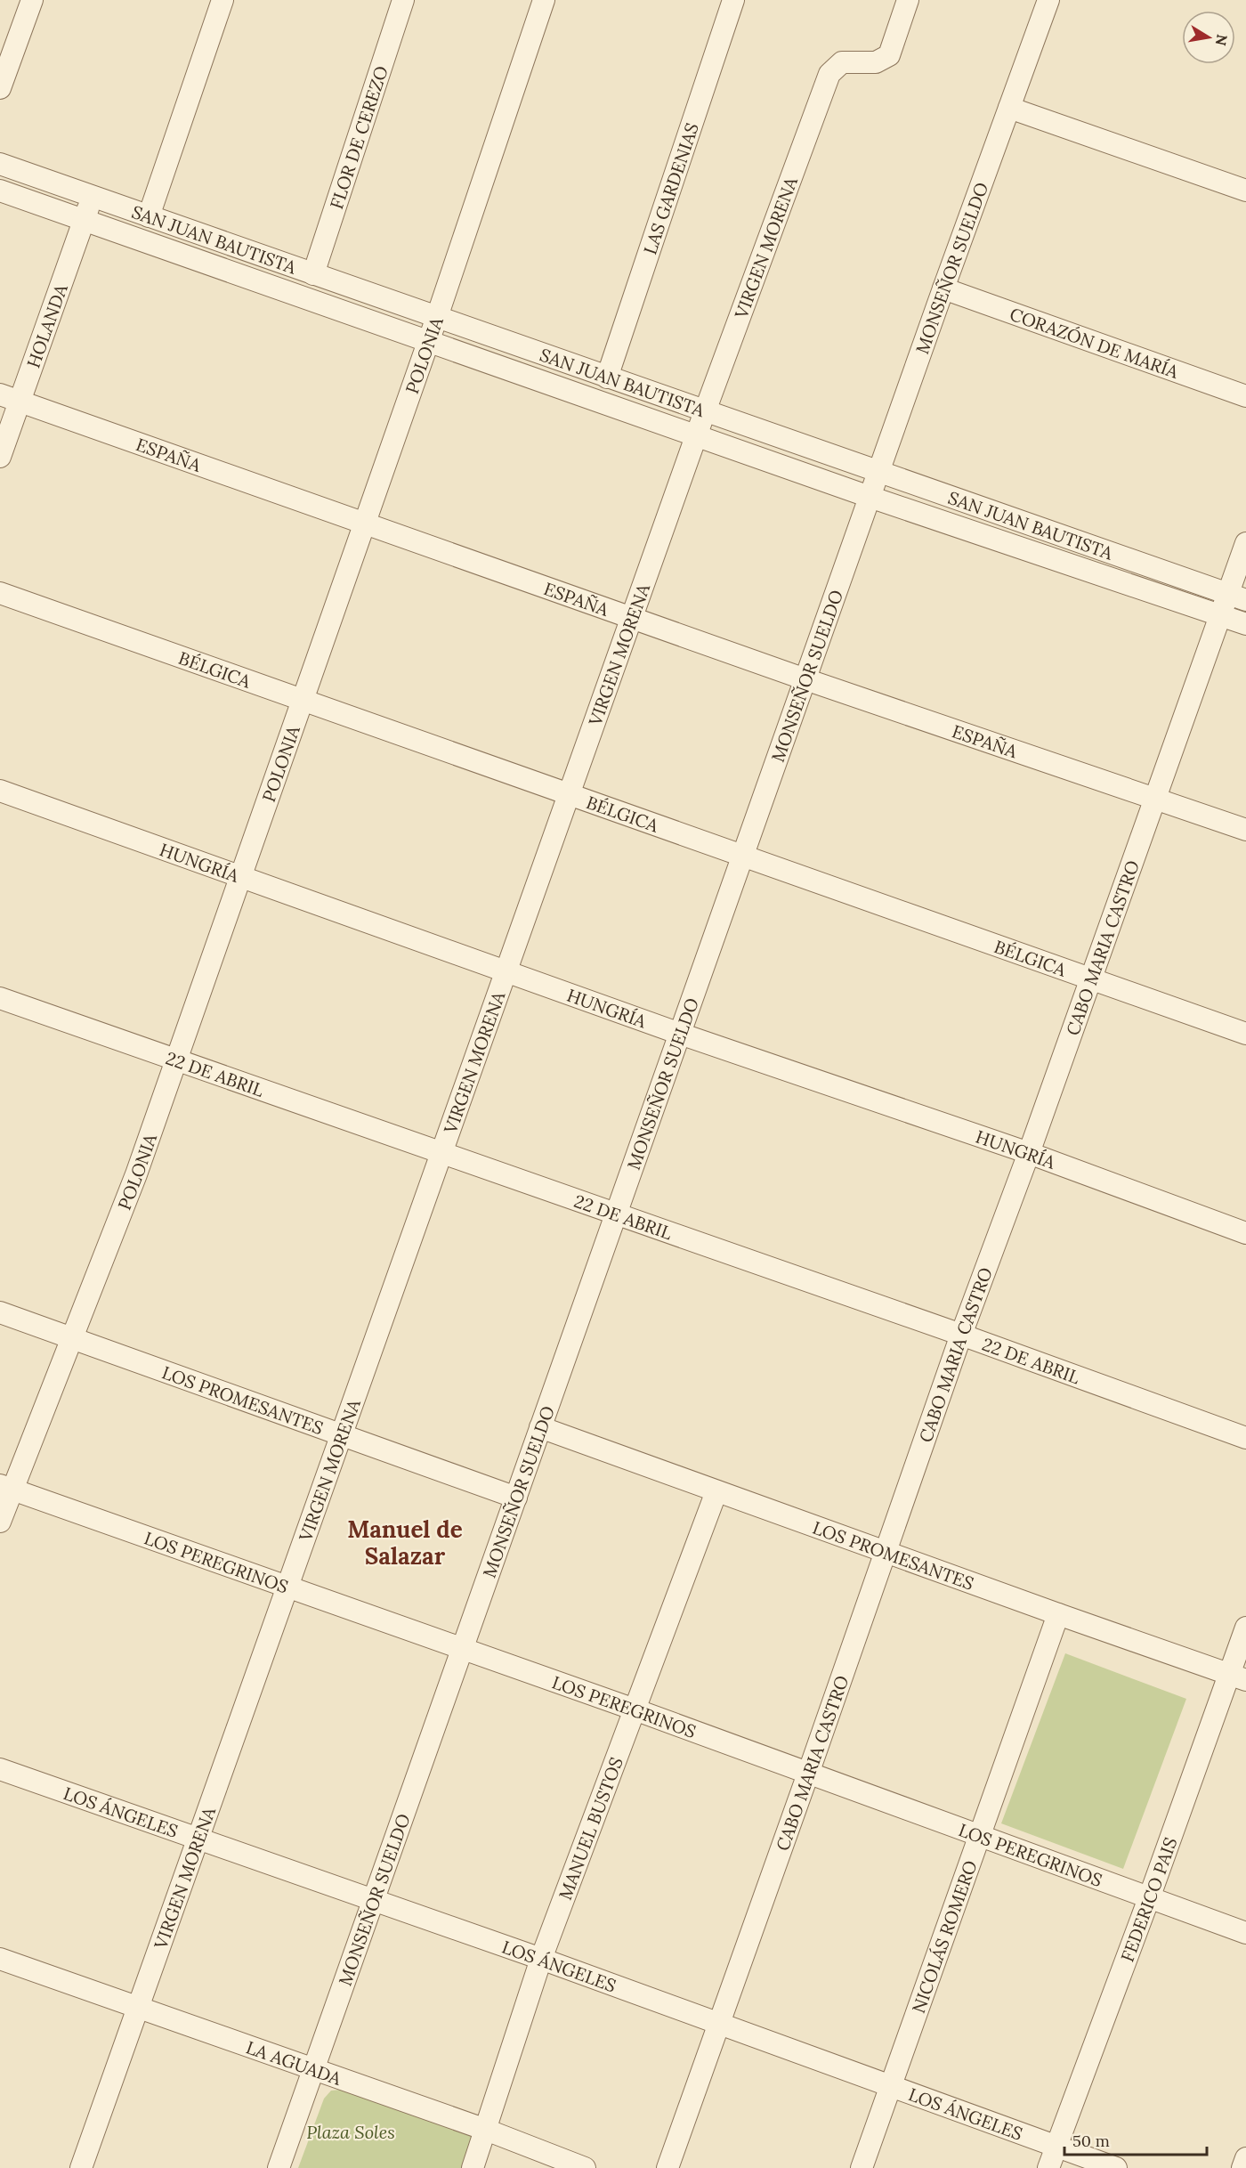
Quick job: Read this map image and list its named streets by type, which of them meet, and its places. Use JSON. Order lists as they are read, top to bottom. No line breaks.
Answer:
{"streets":{"street":["FLOR DE CEREZO","LAS GARDENIAS","SAN JUAN BAUTISTA","VIRGEN MORENA","MONSEÑOR SUELDO","HOLANDA","CORAZÓN DE MARÍA","POLONIA","ESPAÑA","BÉLGICA","HUNGRÍA","CABO MARIA CASTRO","22 DE ABRIL","LOS PROMESANTES","LOS PEREGRINOS","LOS ÁNGELES","MANUEL BUSTOS","FEDERICO PAIS","NICOLÁS ROMERO","LA AGUADA"]},"crossings":[["FLOR DE CEREZO","SAN JUAN BAUTISTA"],["LAS GARDENIAS","SAN JUAN BAUTISTA"],["SAN JUAN BAUTISTA","VIRGEN MORENA"],["SAN JUAN BAUTISTA","MONSEÑOR SUELDO"],["SAN JUAN BAUTISTA","HOLANDA"],["SAN JUAN BAUTISTA","POLONIA"],["SAN JUAN BAUTISTA","CABO MARIA CASTRO"],["VIRGEN MORENA","ESPAÑA"],["VIRGEN MORENA","BÉLGICA"],["VIRGEN MORENA","HUNGRÍA"],["VIRGEN MORENA","22 DE ABRIL"],["VIRGEN MORENA","LOS PROMESANTES"],["VIRGEN MORENA","LOS PEREGRINOS"],["VIRGEN MORENA","LOS ÁNGELES"],["VIRGEN MORENA","LA AGUADA"],["MONSEÑOR SUELDO","CORAZÓN DE MARÍA"],["MONSEÑOR SUELDO","ESPAÑA"],["MONSEÑOR SUELDO","BÉLGICA"],["MONSEÑOR SUELDO","HUNGRÍA"],["MONSEÑOR SUELDO","22 DE ABRIL"],["MONSEÑOR SUELDO","LOS PROMESANTES"],["MONSEÑOR SUELDO","LOS PEREGRINOS"],["MONSEÑOR SUELDO","LOS ÁNGELES"],["MONSEÑOR SUELDO","LA AGUADA"],["HOLANDA","ESPAÑA"],["POLONIA","ESPAÑA"],["POLONIA","BÉLGICA"],["POLONIA","HUNGRÍA"],["POLONIA","22 DE ABRIL"],["POLONIA","LOS PROMESANTES"],["POLONIA","LOS PEREGRINOS"],["ESPAÑA","CABO MARIA CASTRO"],["BÉLGICA","CABO MARIA CASTRO"],["HUNGRÍA","CABO MARIA CASTRO"],["CABO MARIA CASTRO","22 DE ABRIL"],["CABO MARIA CASTRO","LOS PROMESANTES"],["CABO MARIA CASTRO","LOS PEREGRINOS"],["CABO MARIA CASTRO","LOS ÁNGELES"],["LOS PROMESANTES","MANUEL BUSTOS"],["LOS PROMESANTES","FEDERICO PAIS"],["LOS PROMESANTES","NICOLÁS ROMERO"],["LOS PEREGRINOS","MANUEL BUSTOS"],["LOS PEREGRINOS","FEDERICO PAIS"],["LOS PEREGRINOS","NICOLÁS ROMERO"],["LOS ÁNGELES","MANUEL BUSTOS"],["LOS ÁNGELES","FEDERICO PAIS"],["LOS ÁNGELES","NICOLÁS ROMERO"],["MANUEL BUSTOS","LA AGUADA"]],"districts":["Manuel de Salazar"],"parks":["Plaza Soles"],"scale_bar":"50 m","north":"right"}
